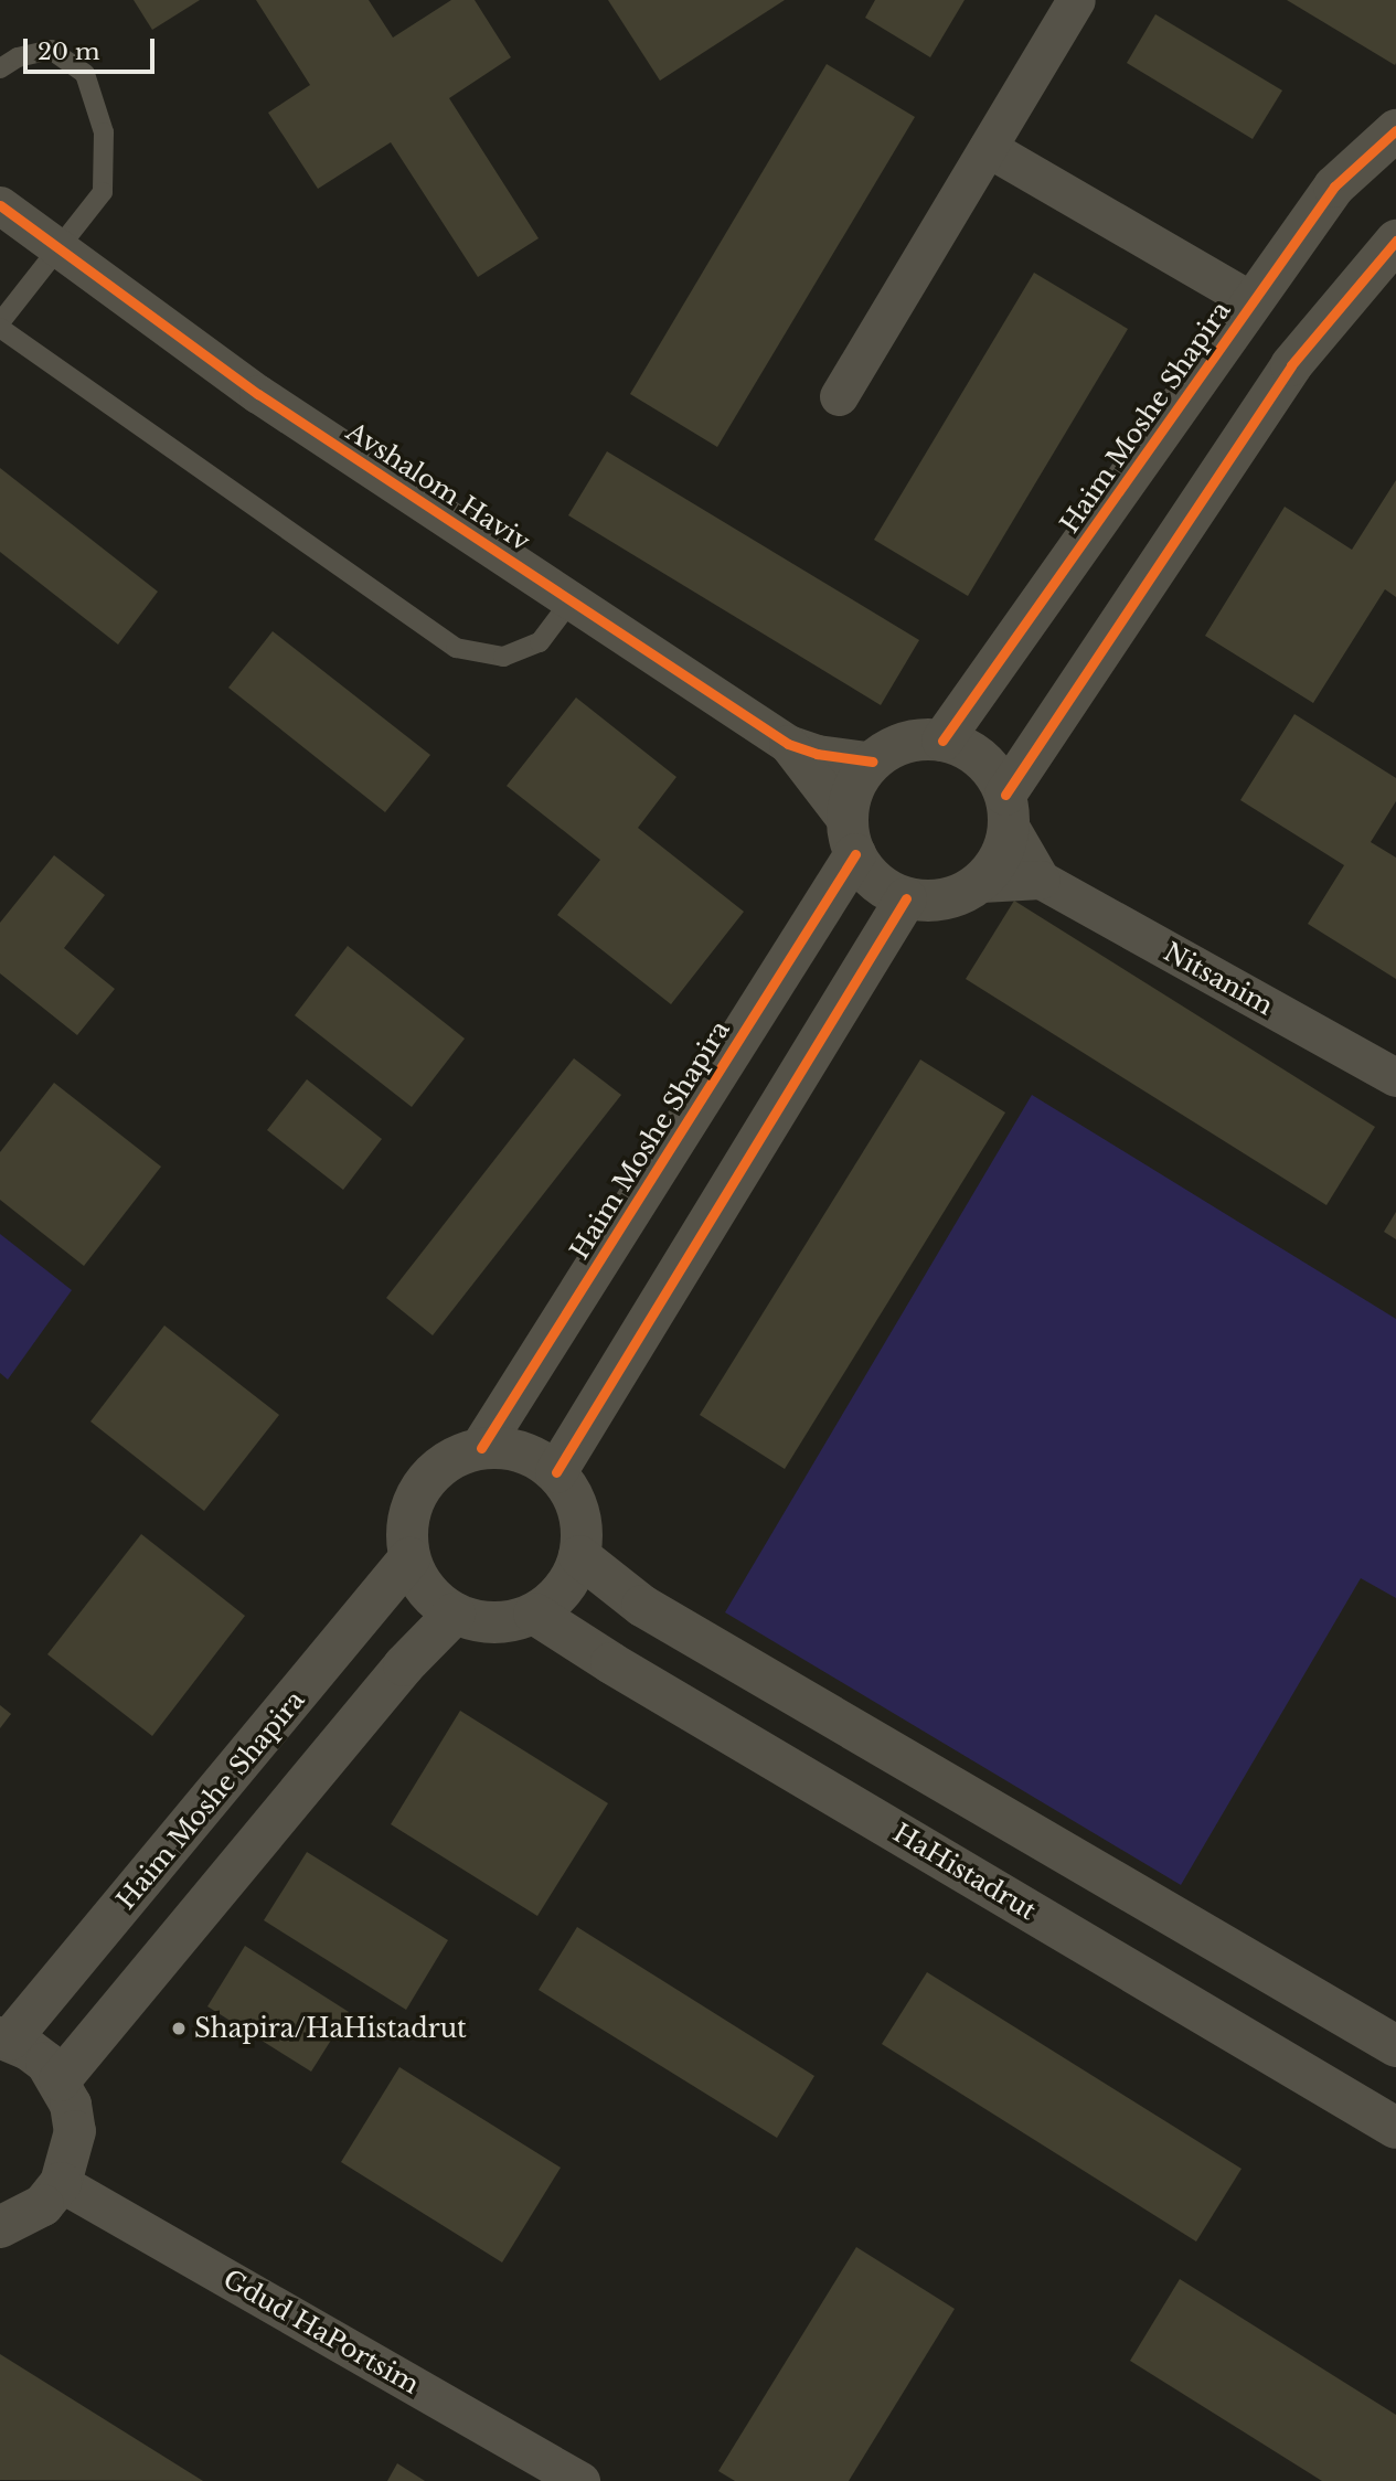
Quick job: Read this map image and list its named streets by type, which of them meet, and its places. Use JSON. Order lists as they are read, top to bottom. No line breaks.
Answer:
{"streets":{"street":["Haim Moshe Shapira","Avshalom Haviv","Nitsanim","HaHistadrut","Gdud HaPortsim"]},"crossings":[["Haim Moshe Shapira","Avshalom Haviv"],["Haim Moshe Shapira","HaHistadrut"]],"places":["Shapira/HaHistadrut"],"scale_bar":"20 m"}
